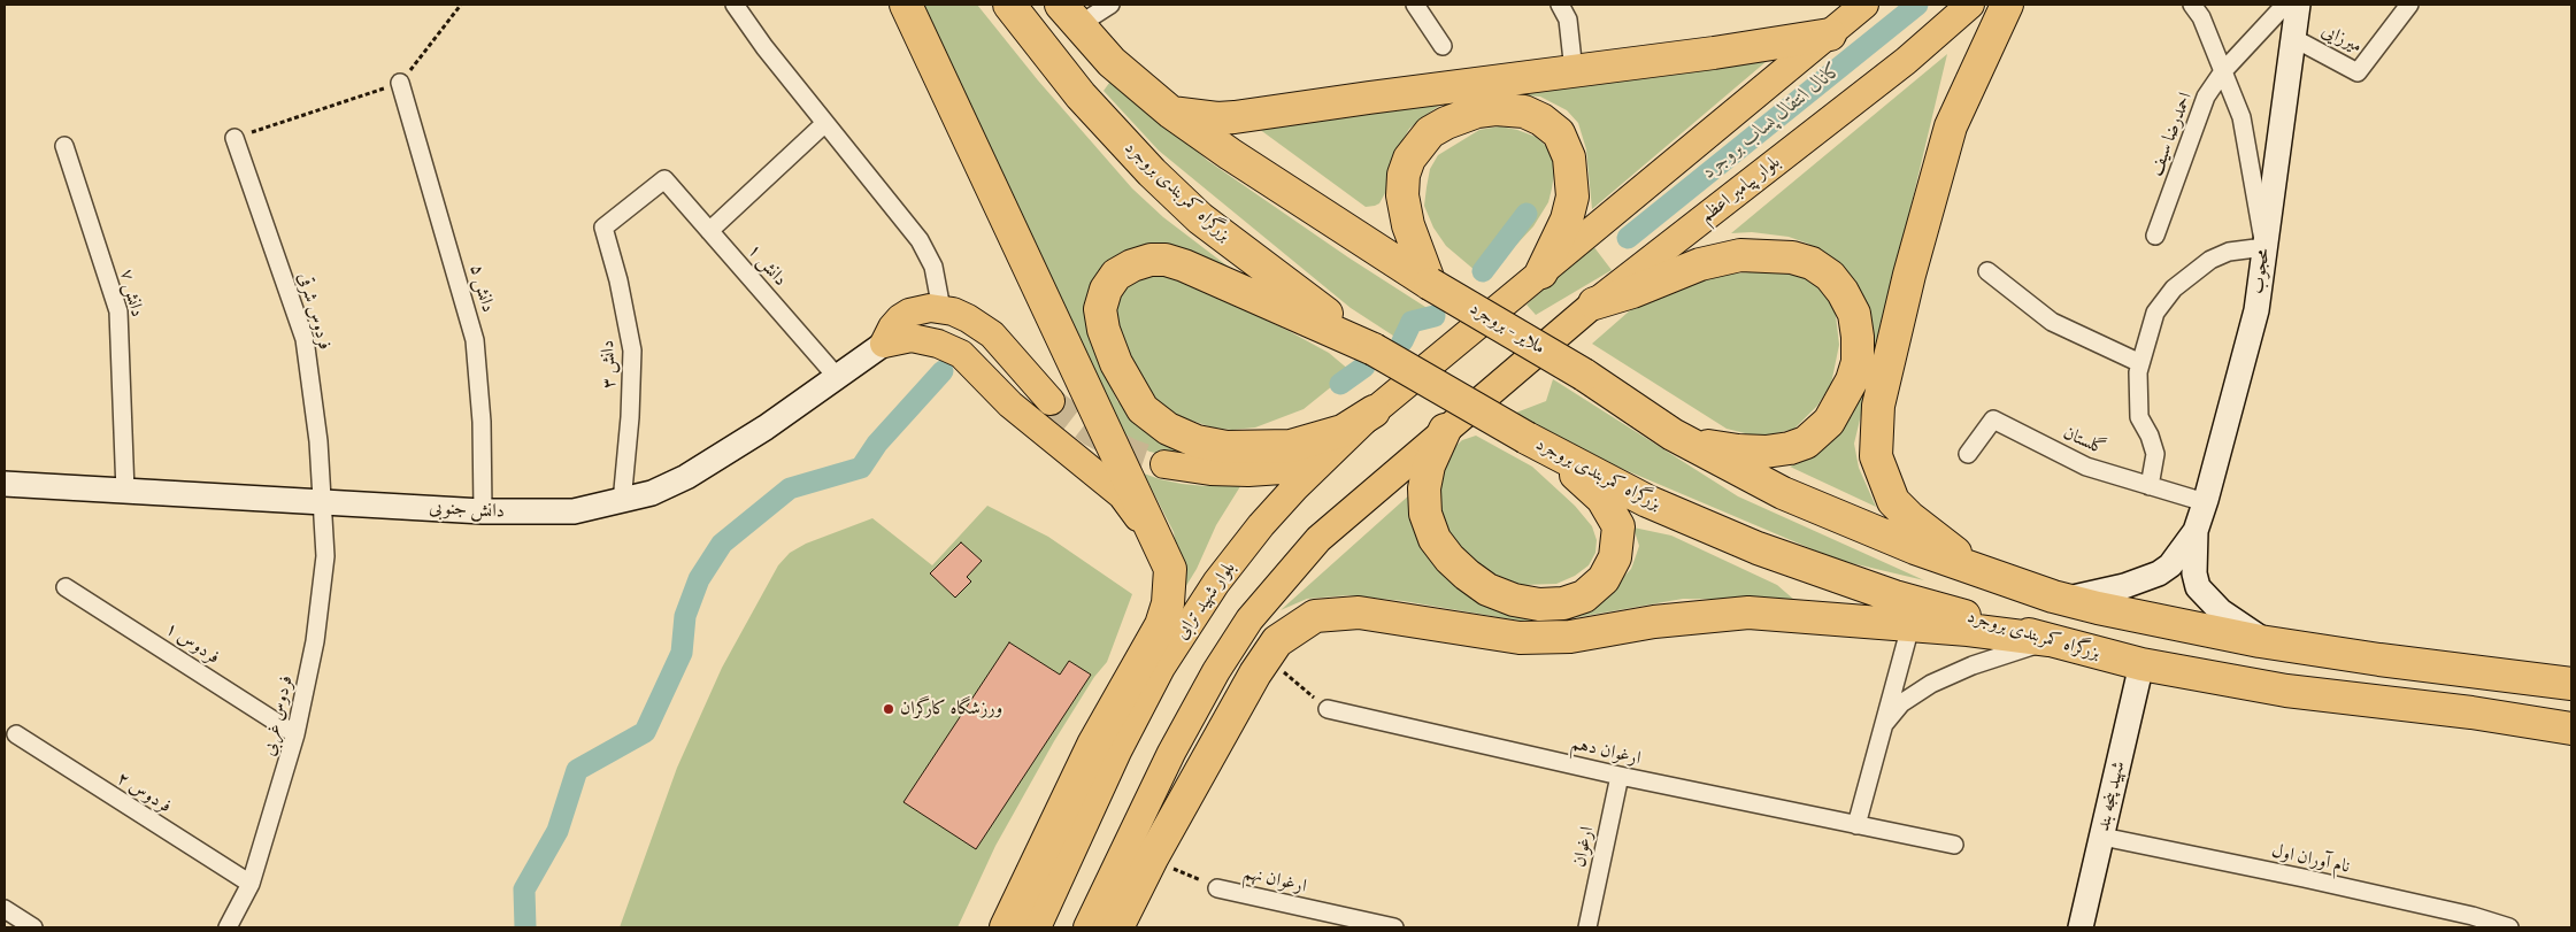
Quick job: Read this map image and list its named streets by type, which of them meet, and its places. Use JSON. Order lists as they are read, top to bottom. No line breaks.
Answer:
{"streets":{"highway":["بزرگراه کمربندی بروجرد","ملایر - بروجرد"],"main road":["بلوار پیامبر اعظم","بلوار شهید ترابی"],"street":["میرزایی","احمدرضا سیف","دانش ۱","محجوب","دانش ۵","دانش ۷","فردوس شرقی","دانش ۳","گلستان","دانش جنوبی","فردوس ۱","فردوس غربی","ارغوان دهم","فردوس ۲","شهید پنجه بند","ارغوان","نام آوران اول","ارغوان نهم"]},"crossings":[["میرزایی","محجوب"],["بزرگراه کمربندی بروجرد","شهید پنجه بند"],["دانش ۱","دانش ۳"],["دانش ۱","دانش جنوبی"],["محجوب","گلستان"],["دانش ۵","دانش جنوبی"],["دانش ۷","دانش جنوبی"],["فردوس شرقی","دانش جنوبی"],["فردوس شرقی","فردوس غربی"],["دانش ۳","دانش جنوبی"],["دانش جنوبی","فردوس غربی"],["فردوس ۱","فردوس غربی"],["فردوس غربی","فردوس ۲"],["ارغوان دهم","ارغوان"],["شهید پنجه بند","نام آوران اول"]],"water":["کانال انتقال پساب بروجرد"],"places":["ورزشگاه کارگران"]}
